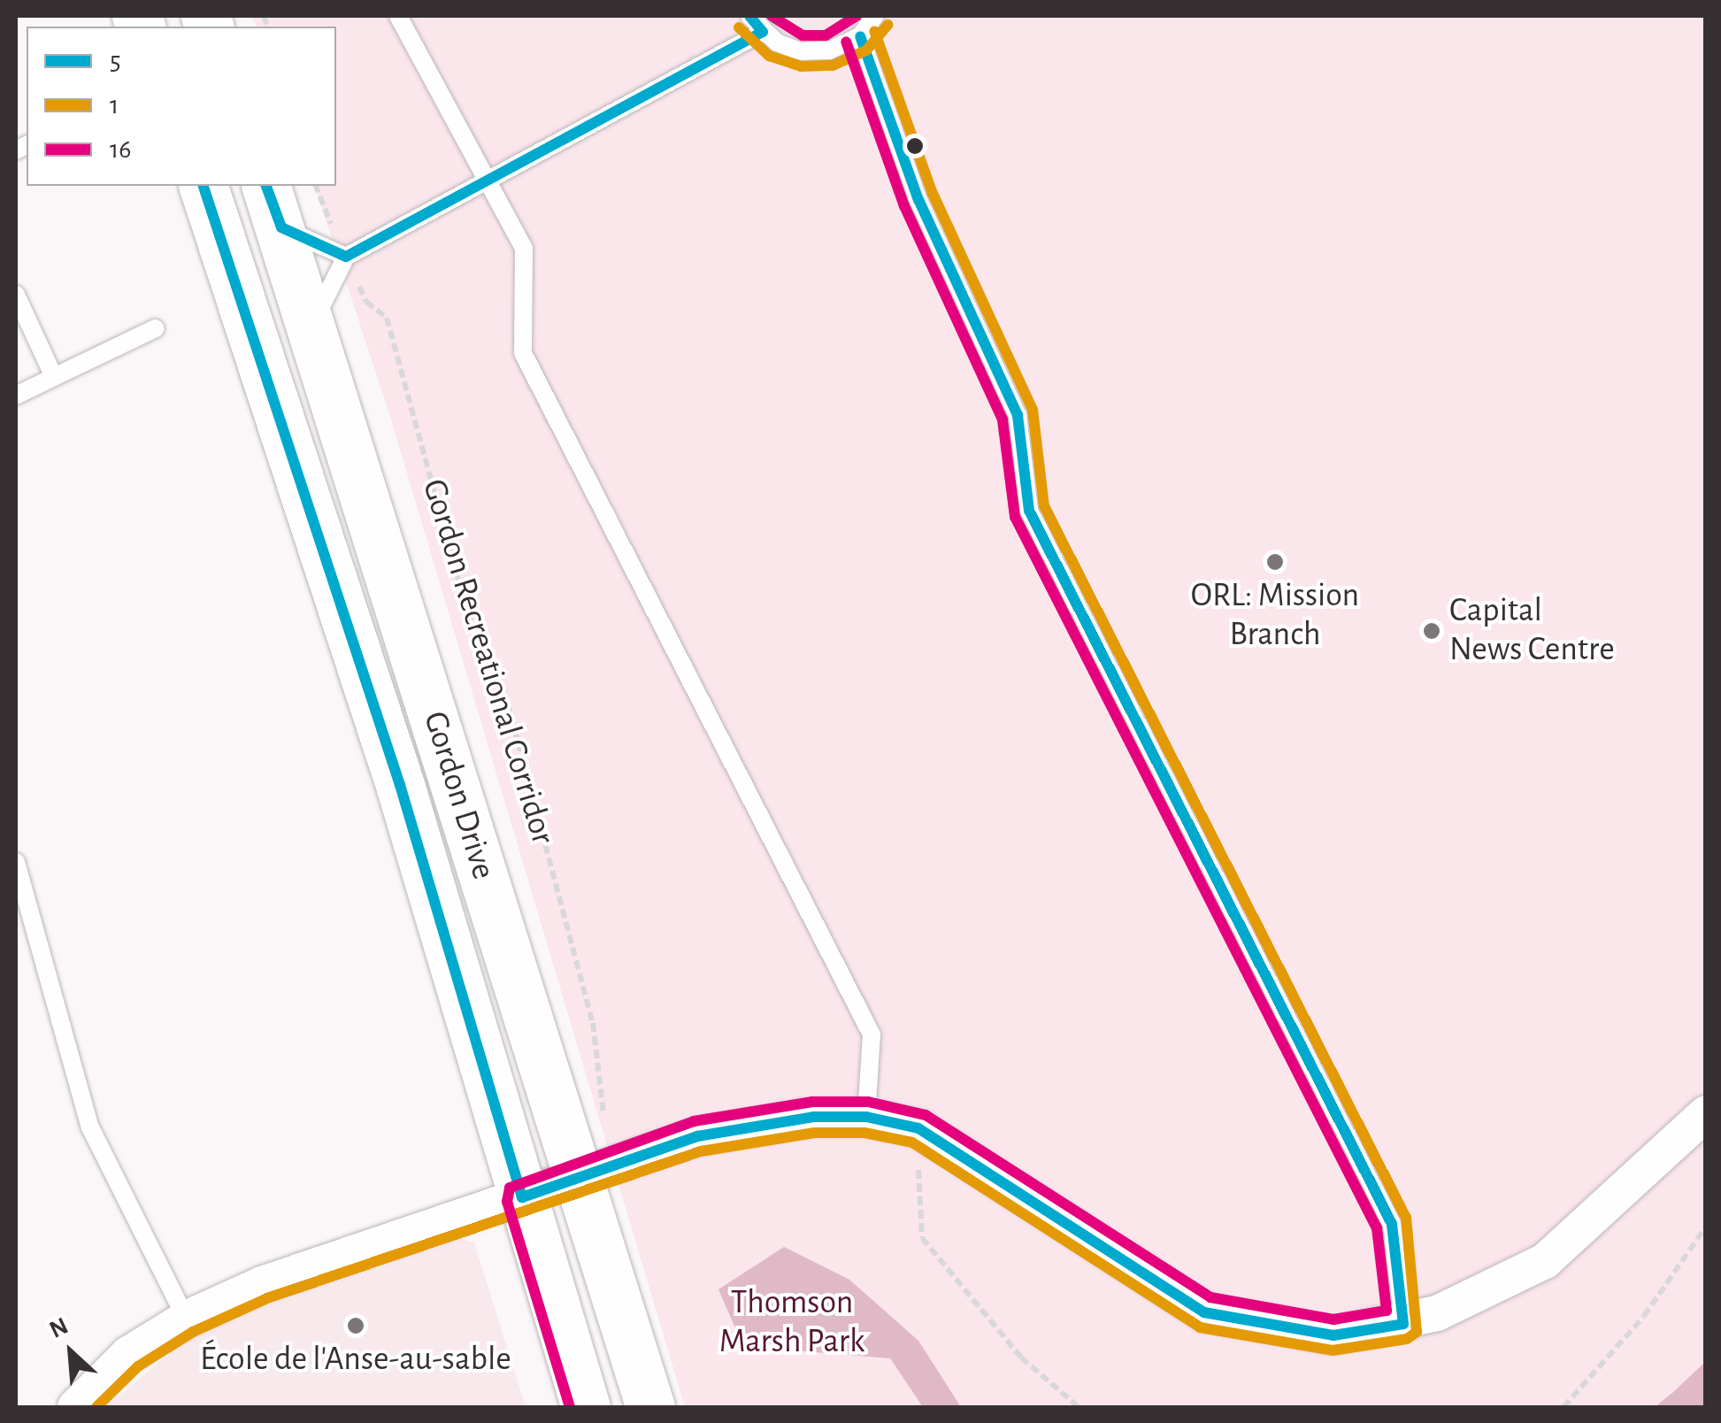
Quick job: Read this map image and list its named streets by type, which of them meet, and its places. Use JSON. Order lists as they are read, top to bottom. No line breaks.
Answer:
{"streets":{"main road":["Gordon Drive"],"path":["Gordon Recreational Corridor"]},"crossings":[["Gordon Recreational Corridor","Gordon Drive"]],"parks":["Thomson Marsh Park"],"places":["ORL: Mission Branch","Capital News Centre","École de l'Anse-au-sable"],"lines":["transit line 5","transit line 16","transit line 1"],"legend":["5","1","16"],"north":"top left"}
